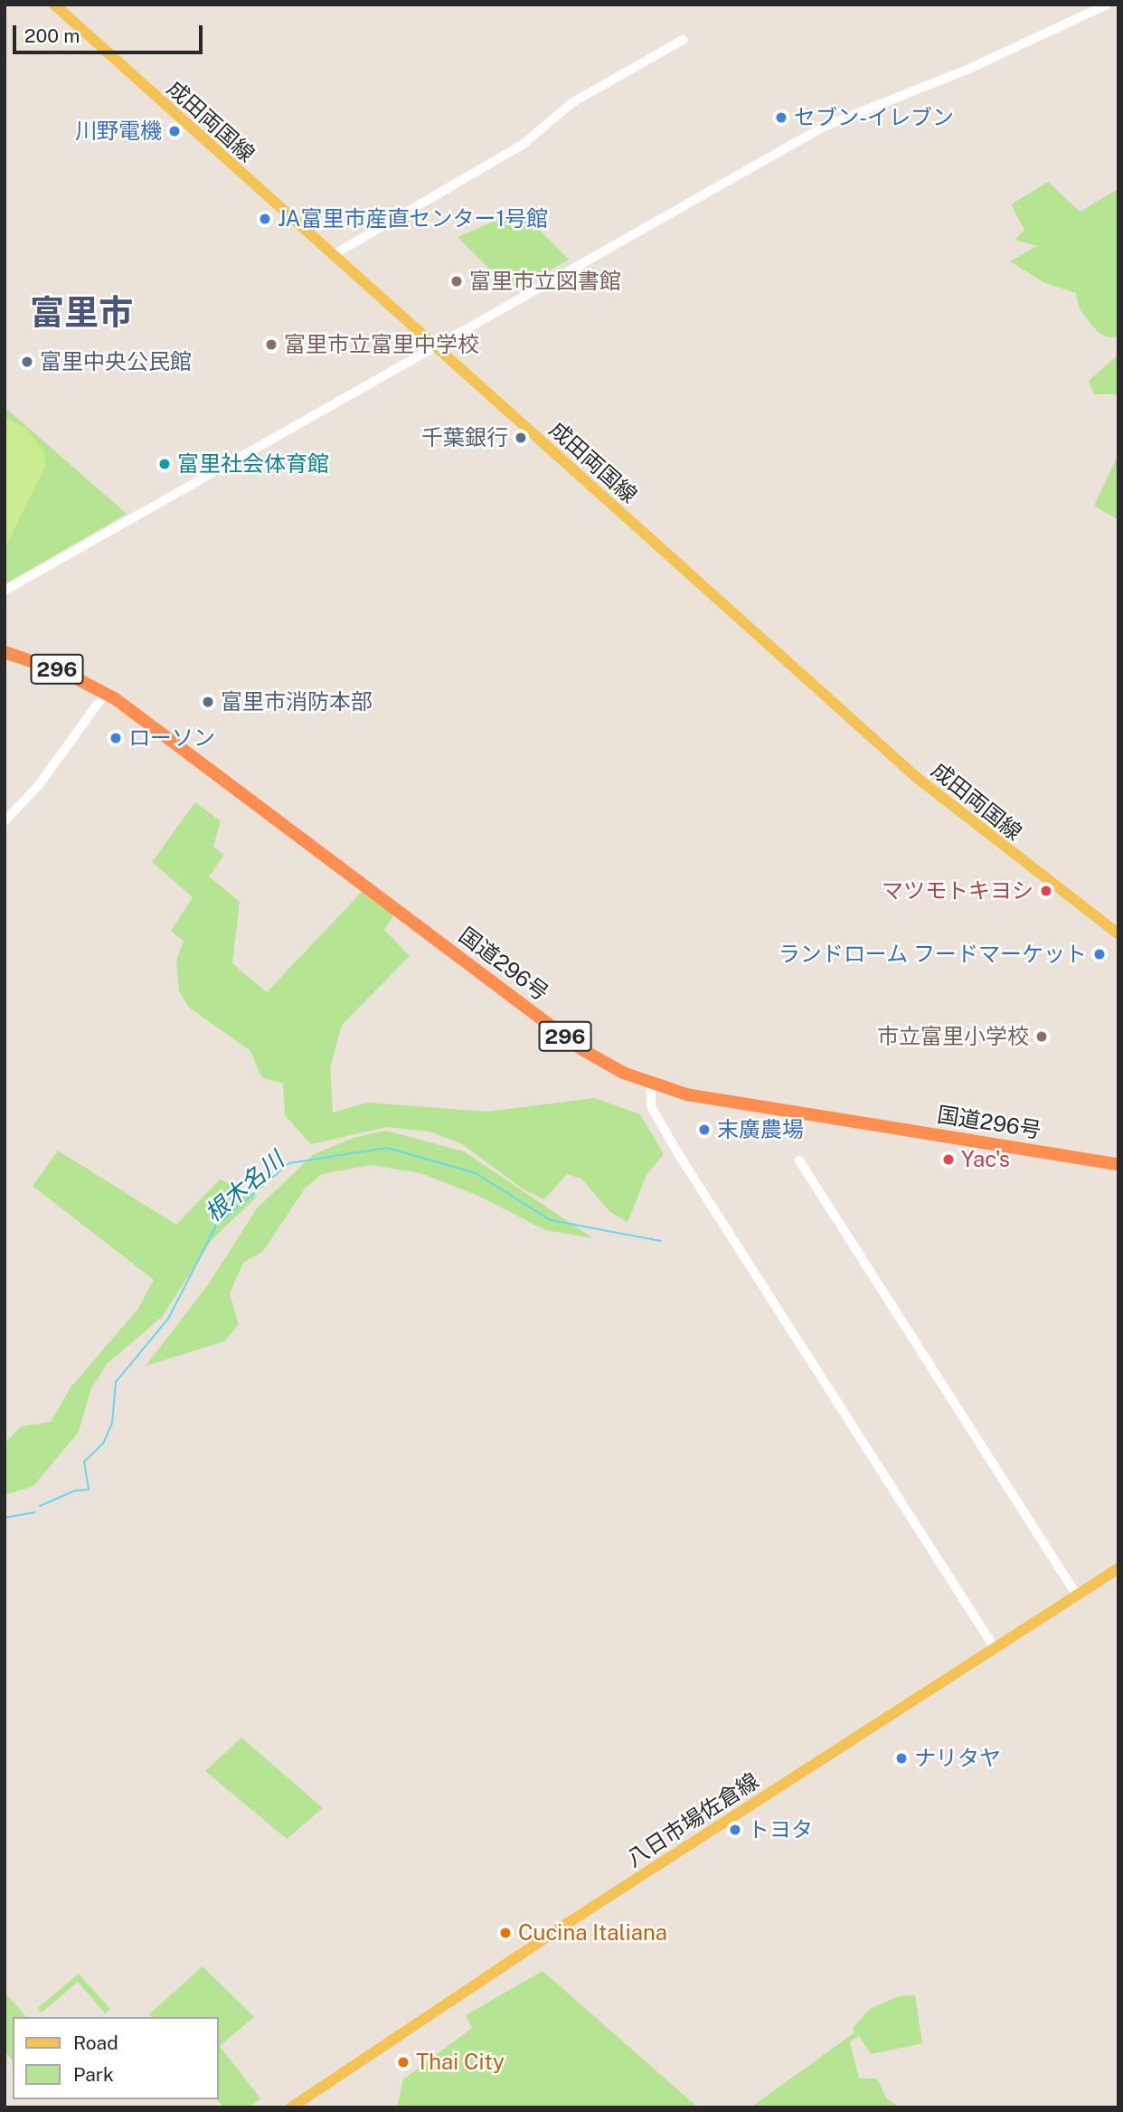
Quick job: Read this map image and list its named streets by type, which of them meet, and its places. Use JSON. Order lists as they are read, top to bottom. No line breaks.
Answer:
{"streets":{"highway":["296","国道296号"],"main road":["成田両国線","八日市場佐倉線"]},"districts":["富里市"],"water":["根木名川"],"places":["セブン-イレブン","川野電機","JA富里市産直センター1号館","富里市立図書館","富里市立富里中学校","富里中央公民館","千葉銀行","富里社会体育館","富里市消防本部","ローソン","マツモトキヨシ","ランドローム フードマーケット","市立富里小学校","末廣農場","Yac's","ナリタヤ","トヨタ","Cucina Italiana","Thai City"],"legend":["Road","Park"],"scale_bar":"200 m"}
